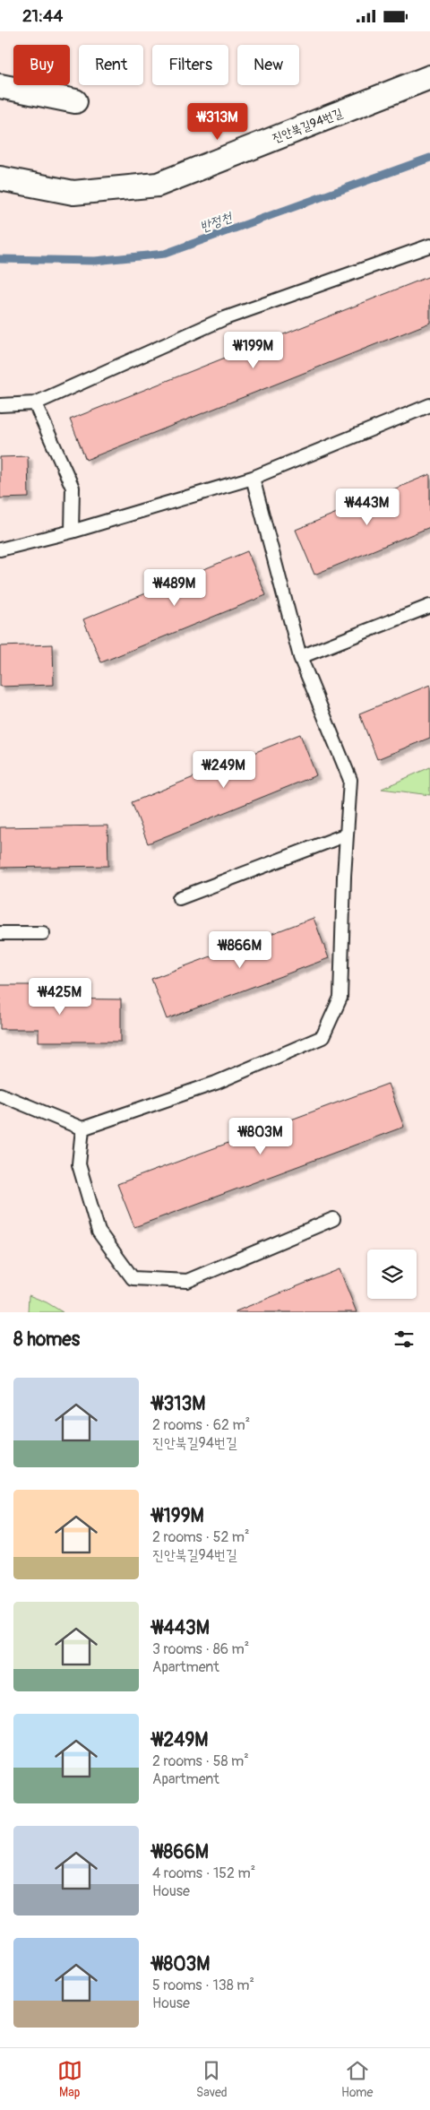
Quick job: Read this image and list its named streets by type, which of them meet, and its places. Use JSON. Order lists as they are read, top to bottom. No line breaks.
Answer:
{"streets":{"street":["진안북길94번길"]},"water":["반정천"],"page":{"status":"21:44","chip":["Buy","Rent","Filters","New"],"price":["₩313M","₩199M","₩443M","₩489M","₩249M","₩866M","₩425M","₩803M"],"heading":"8 homes","list":[{"name":"₩313M","note":"2 rooms · 62 m² · 진안북길94번길"},{"name":"₩199M","note":"2 rooms · 52 m² · 진안북길94번길"},{"name":"₩443M","note":"3 rooms · 86 m² · Apartment"},{"name":"₩249M","note":"2 rooms · 58 m² · Apartment"},{"name":"₩866M","note":"4 rooms · 152 m² · House"},{"name":"₩803M","note":"5 rooms · 138 m² · House"}],"tabs":["Map","Saved","Home"]}}
